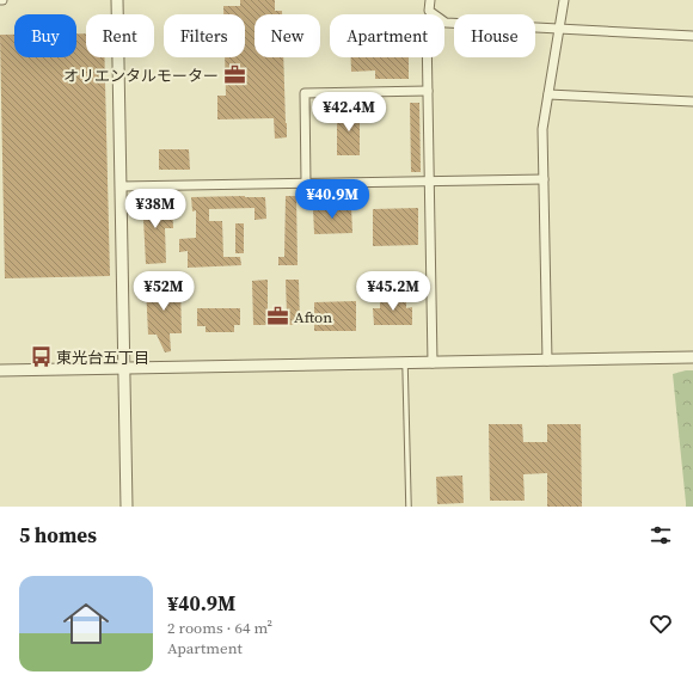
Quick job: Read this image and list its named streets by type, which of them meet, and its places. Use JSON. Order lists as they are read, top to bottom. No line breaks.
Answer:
{"places":{"office":["オリエンタルモーター","Afton"],"bus stop":["東光台五丁目"]},"page":{"chip":["Buy","Rent","Filters","New","Apartment","House"],"price":["¥42.4M","¥40.9M","¥38M","¥52M","¥45.2M"],"heading":"5 homes","list":[{"name":"¥40.9M","note":"2 rooms · 64 m² · Apartment"}]}}
